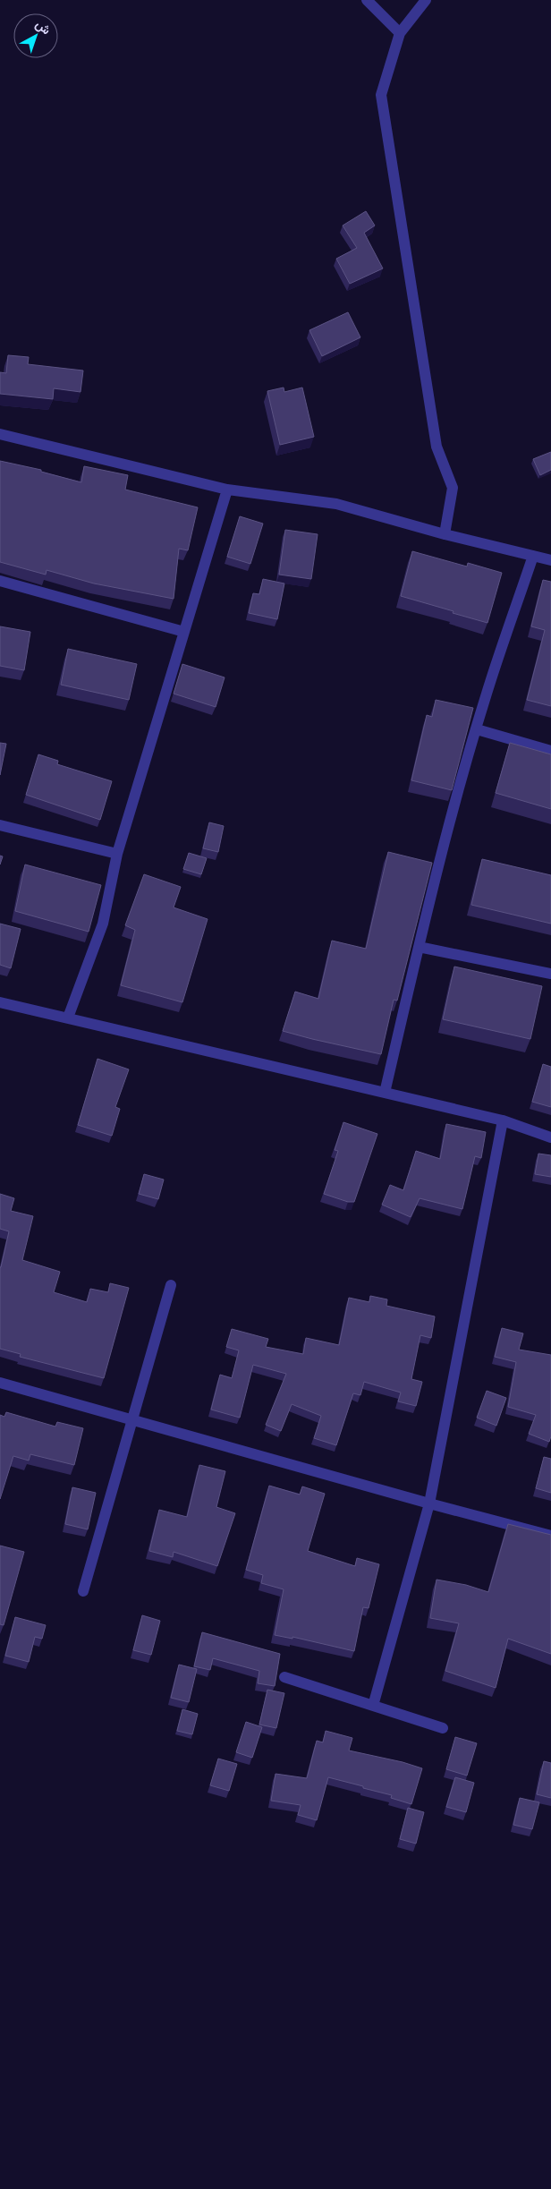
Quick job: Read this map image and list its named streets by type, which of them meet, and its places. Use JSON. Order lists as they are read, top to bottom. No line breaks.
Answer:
{"north":"top right"}
